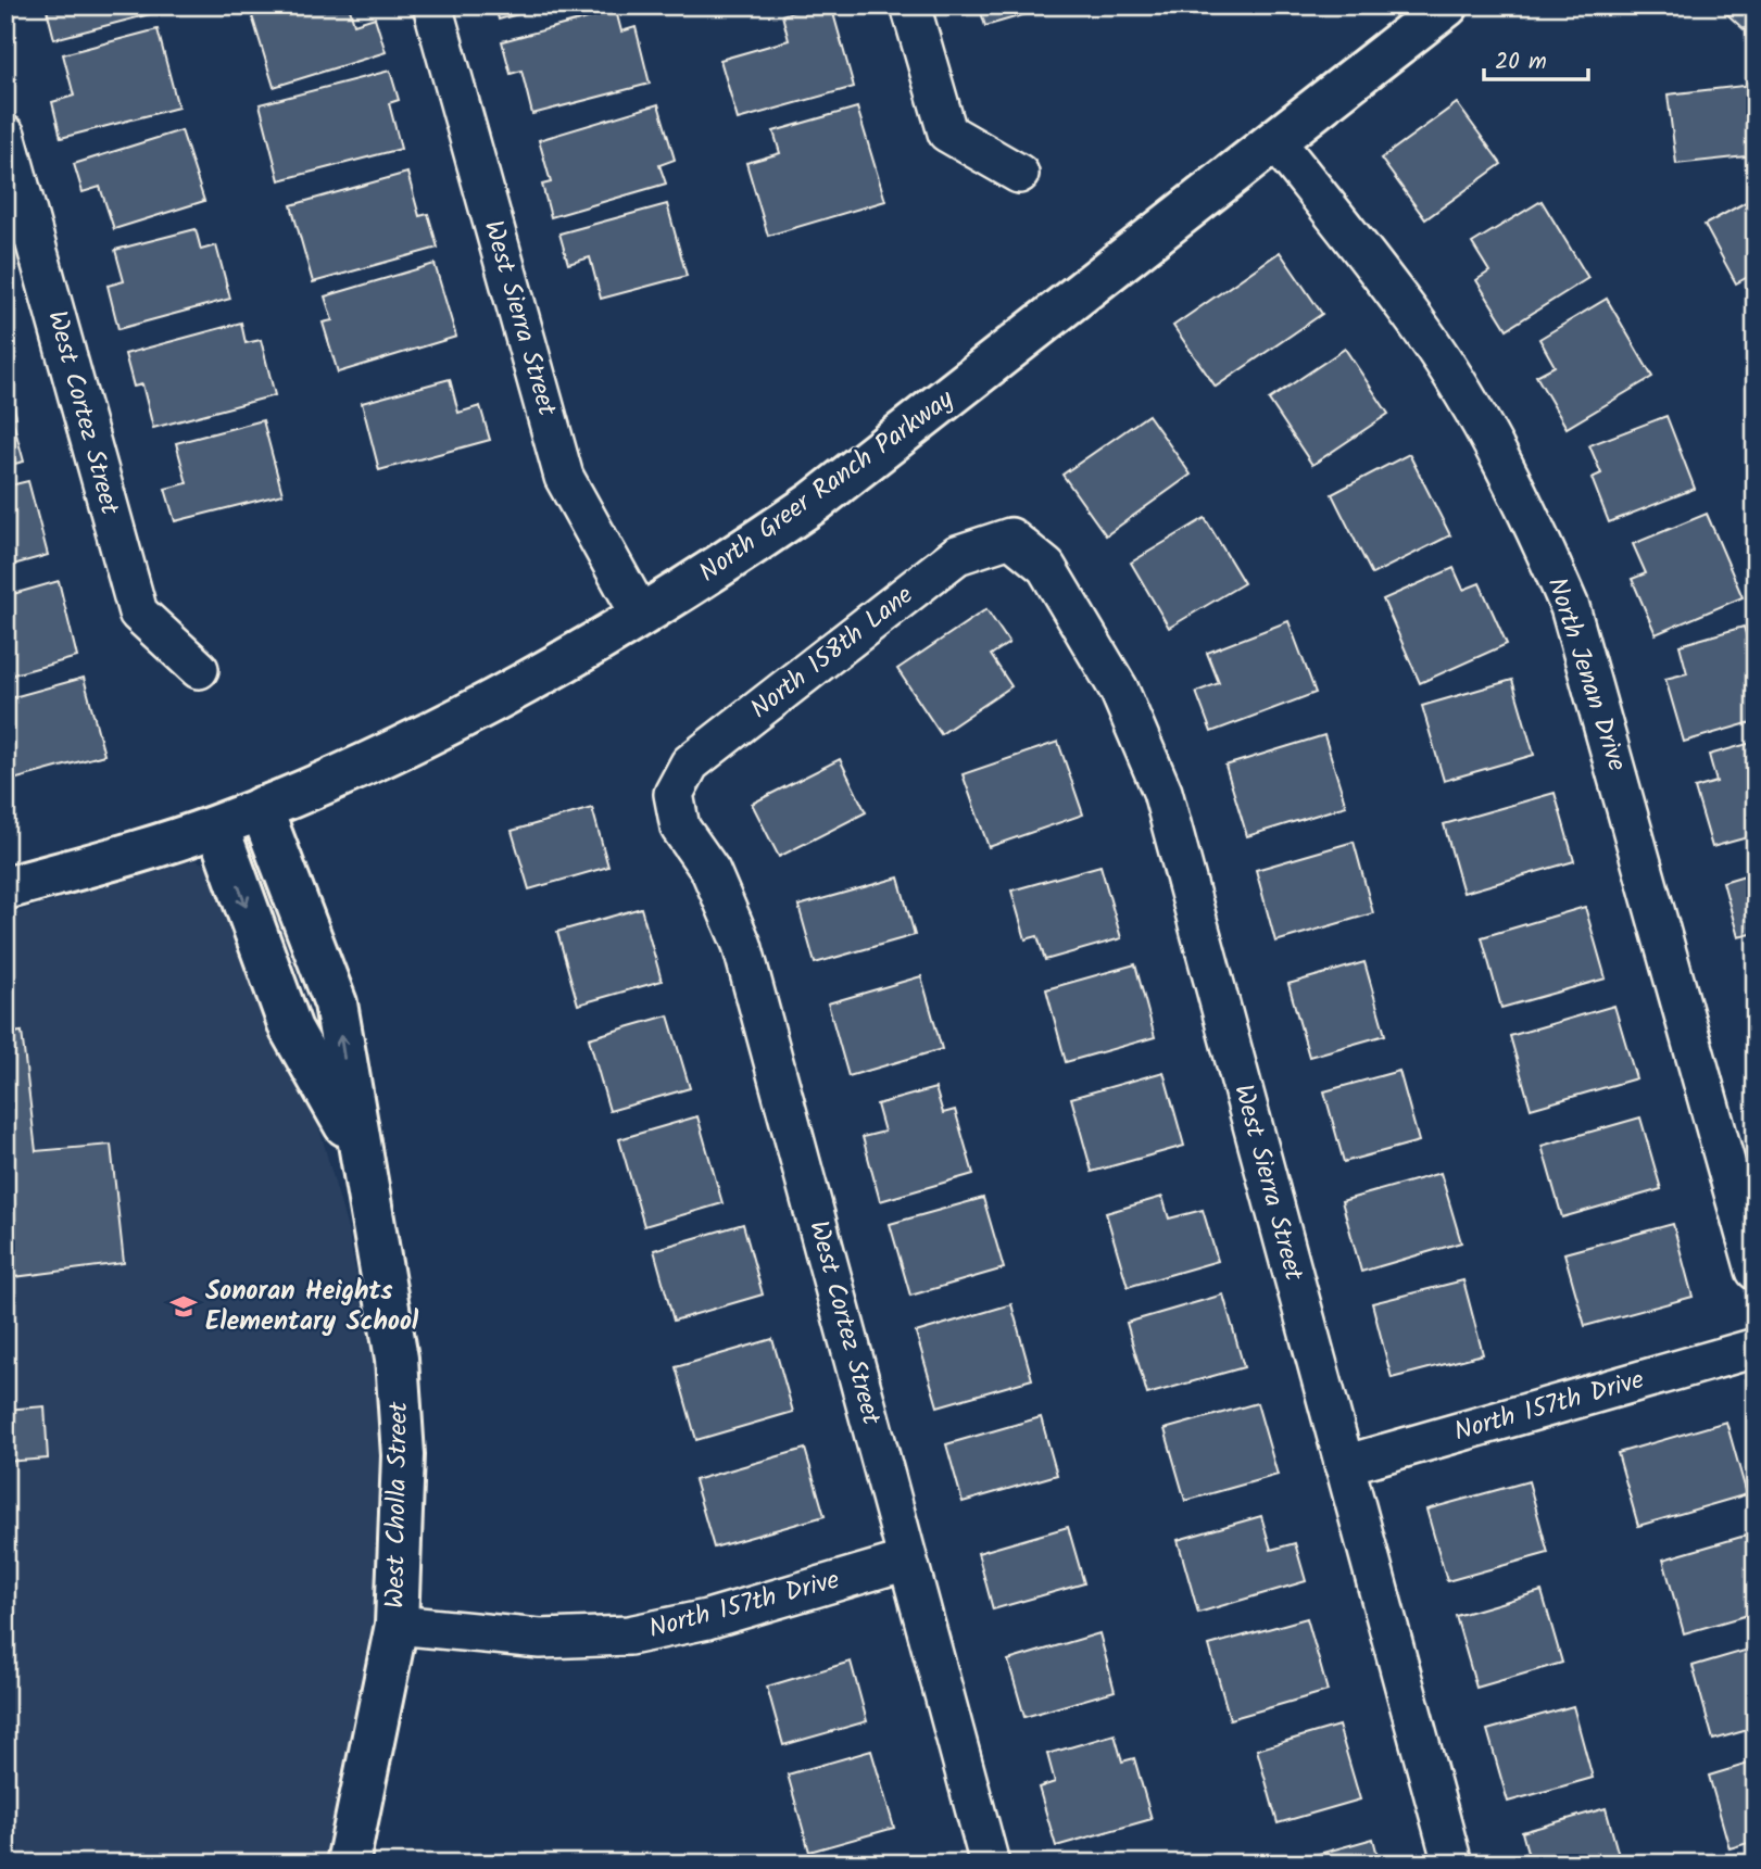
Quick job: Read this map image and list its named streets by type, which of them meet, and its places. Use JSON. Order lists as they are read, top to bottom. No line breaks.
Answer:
{"streets":{"street":["West Sierra Street","West Cortez Street","North Greer Ranch Parkway","North 158th Lane","North Jenan Drive","North 157th Drive","West Cholla Street"]},"crossings":[["West Sierra Street","North Greer Ranch Parkway"],["West Sierra Street","North 158th Lane"],["West Sierra Street","North 157th Drive"],["West Cortez Street","North 158th Lane"],["West Cortez Street","North 157th Drive"],["North Greer Ranch Parkway","North Jenan Drive"],["North Greer Ranch Parkway","West Cholla Street"],["North 157th Drive","West Cholla Street"]],"places":{"school or university":["Sonoran Heights Elementary School"]},"scale_bar":"20 m"}
